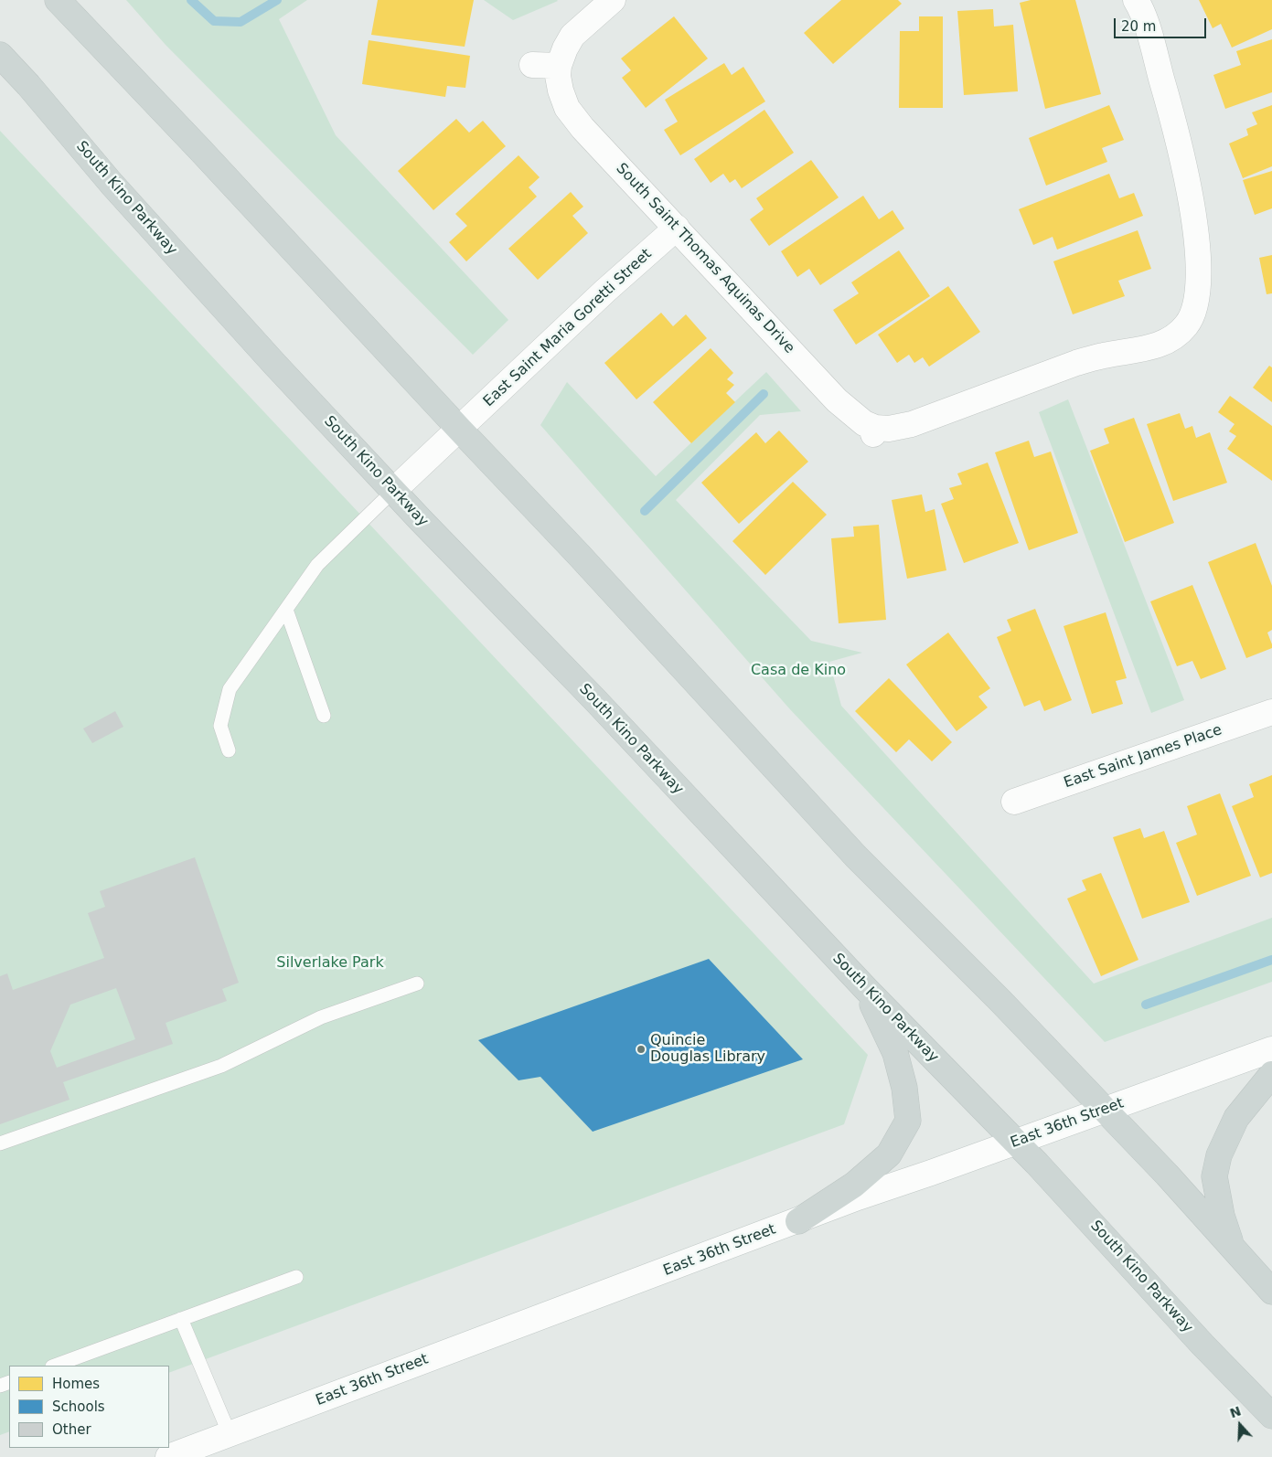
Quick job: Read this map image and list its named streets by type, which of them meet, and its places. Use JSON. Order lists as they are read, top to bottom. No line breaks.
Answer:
{"streets":{"main road":["South Kino Parkway"],"street":["South Saint Thomas Aquinas Drive","East Saint Maria Goretti Street","East Saint James Place","East 36th Street"]},"crossings":[["South Kino Parkway","East Saint Maria Goretti Street"],["South Kino Parkway","East 36th Street"],["South Saint Thomas Aquinas Drive","East Saint Maria Goretti Street"]],"parks":["Casa de Kino","Silverlake Park"],"places":["Quincie Douglas Library"],"legend":["Homes","Schools","Other"],"scale_bar":"20 m","north":"top"}
